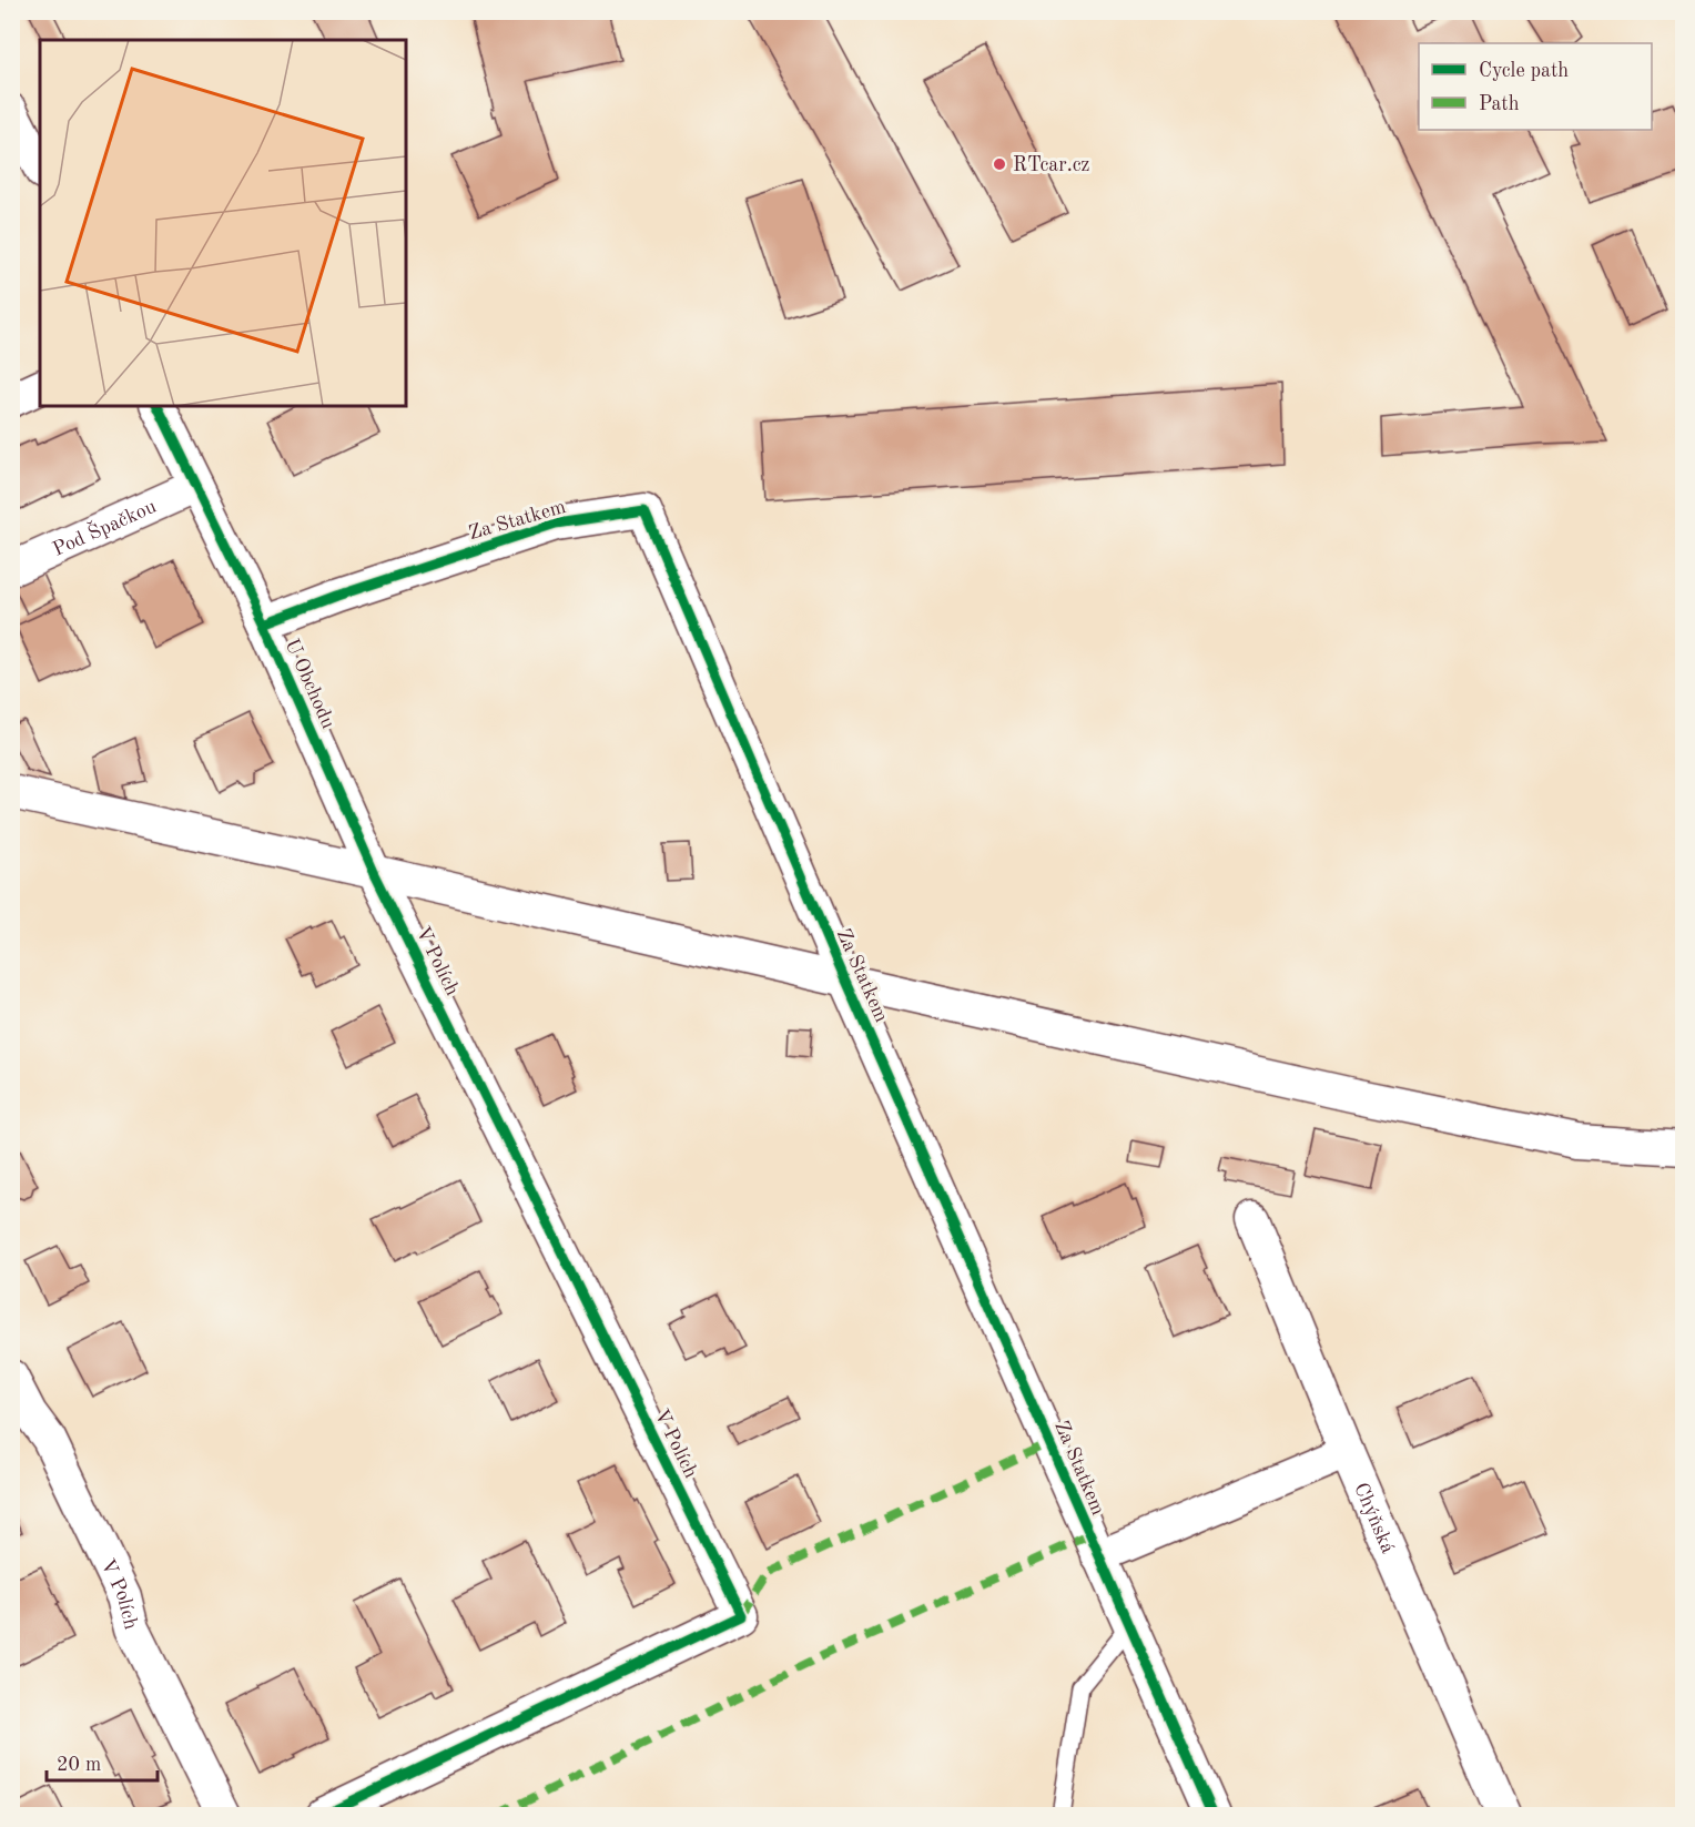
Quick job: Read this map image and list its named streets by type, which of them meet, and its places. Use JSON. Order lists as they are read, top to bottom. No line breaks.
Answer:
{"streets":{"street":["Za Statkem","Pod Špačkou","U Obchodu","V Polích","Chýňská"]},"crossings":[["Za Statkem","U Obchodu"],["Pod Špačkou","U Obchodu"],["U Obchodu","V Polích"]],"places":["RTcar.cz"],"legend":["Cycle path","Path"],"scale_bar":"20 m"}
